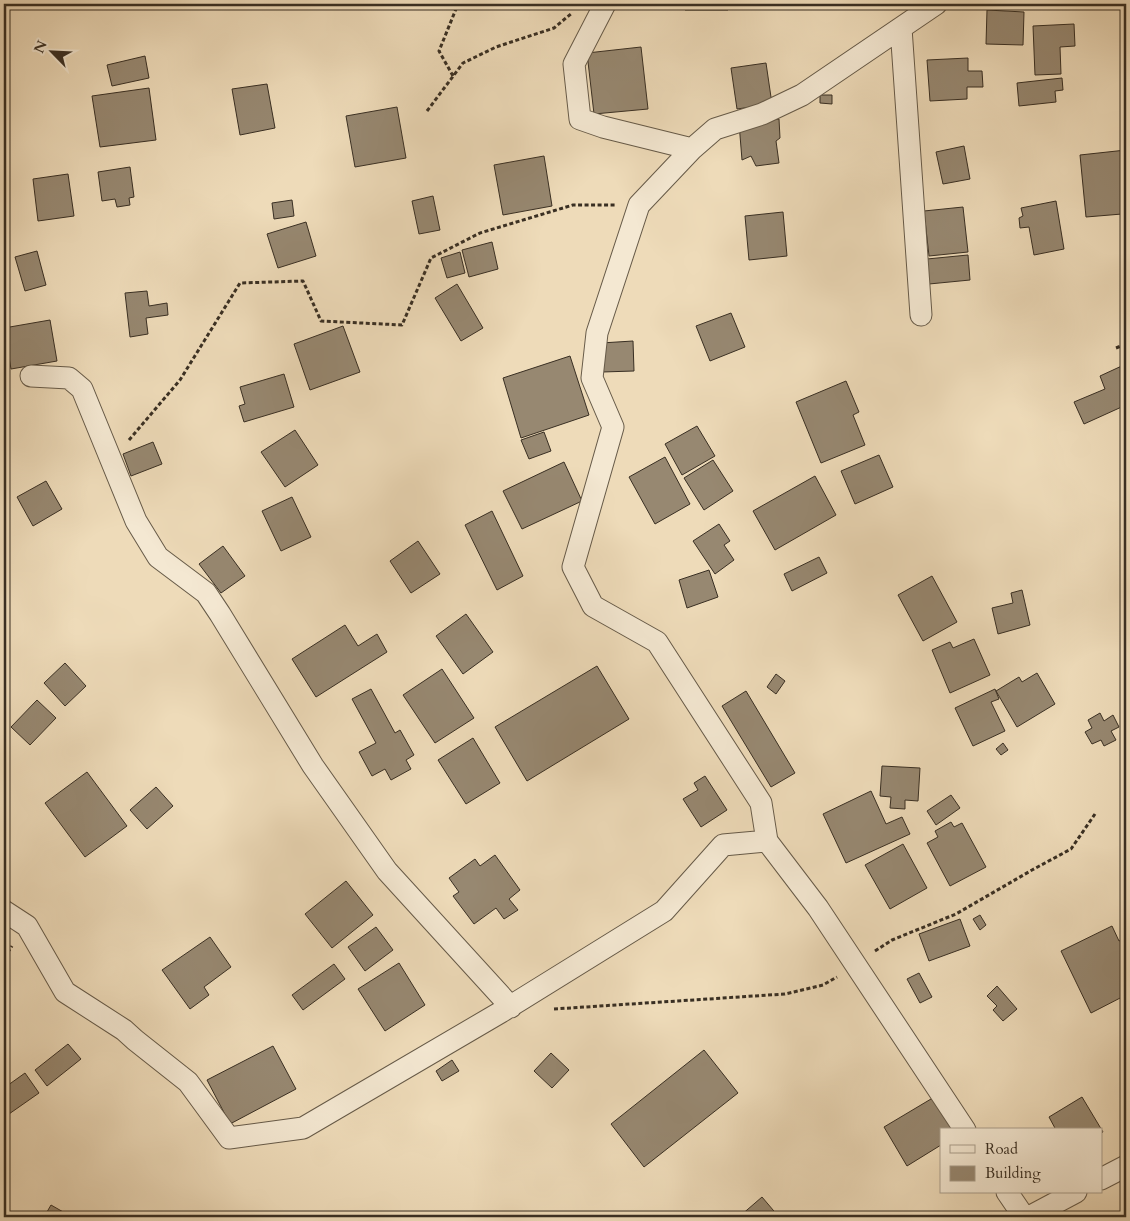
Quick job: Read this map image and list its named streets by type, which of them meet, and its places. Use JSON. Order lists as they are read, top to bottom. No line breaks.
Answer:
{"legend":["Road","Building"],"north":"top left"}
